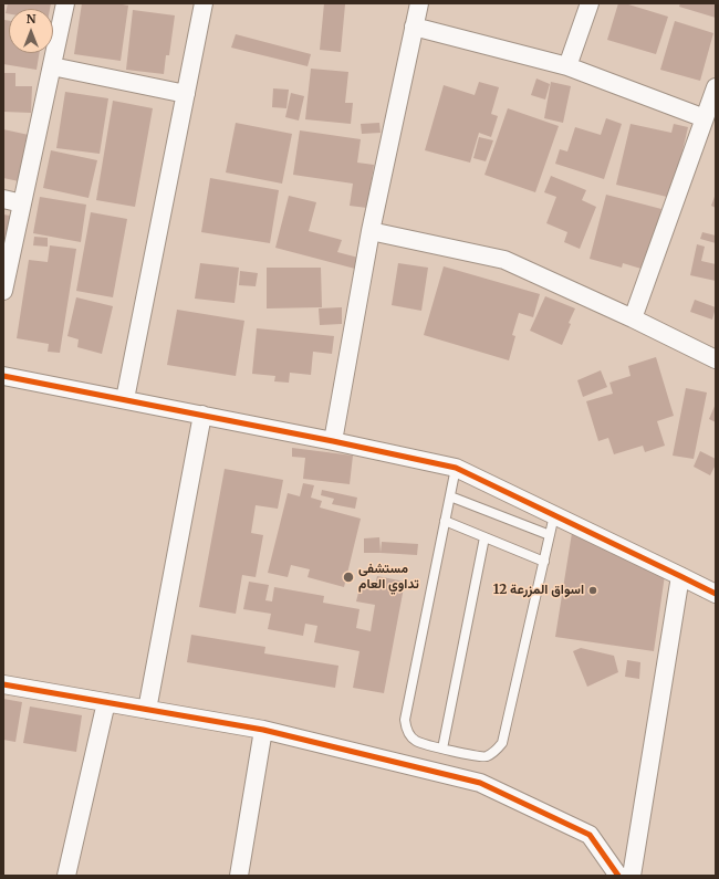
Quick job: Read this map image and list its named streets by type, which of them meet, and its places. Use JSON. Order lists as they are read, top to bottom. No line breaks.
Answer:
{"places":["مستشفى تداوي العام","اسواق المزرعة 12"],"north":"top"}
